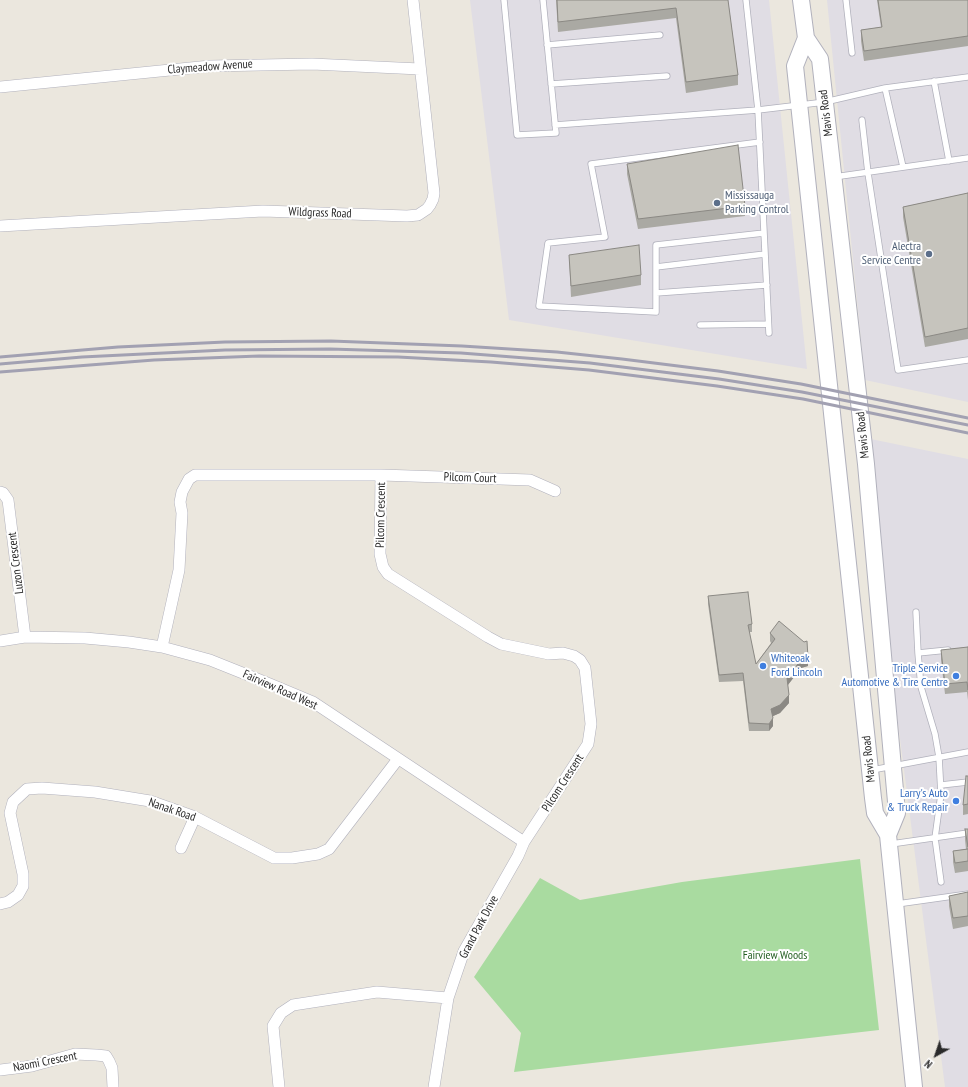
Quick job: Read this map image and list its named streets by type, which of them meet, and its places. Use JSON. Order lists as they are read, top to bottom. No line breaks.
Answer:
{"streets":{"main road":["Mavis Road"],"street":["Claymeadow Avenue","Wildgrass Road","Pilcom Court","Pilcom Crescent","Luzon Crescent","Fairview Road West","Nanak Road","Grand Park Drive","Naomi Crescent"]},"crossings":[["Claymeadow Avenue","Wildgrass Road"],["Pilcom Court","Pilcom Crescent"],["Pilcom Crescent","Fairview Road West"],["Pilcom Crescent","Grand Park Drive"],["Luzon Crescent","Fairview Road West"],["Fairview Road West","Nanak Road"],["Fairview Road West","Grand Park Drive"]],"parks":["Fairview Woods"],"places":["Mississauga Parking Control","Alectra Service Centre","Whiteoak Ford Lincoln","Triple Service Automotive & Tire Centre","Larry's Auto & Truck Repair"],"north":"bottom left"}
